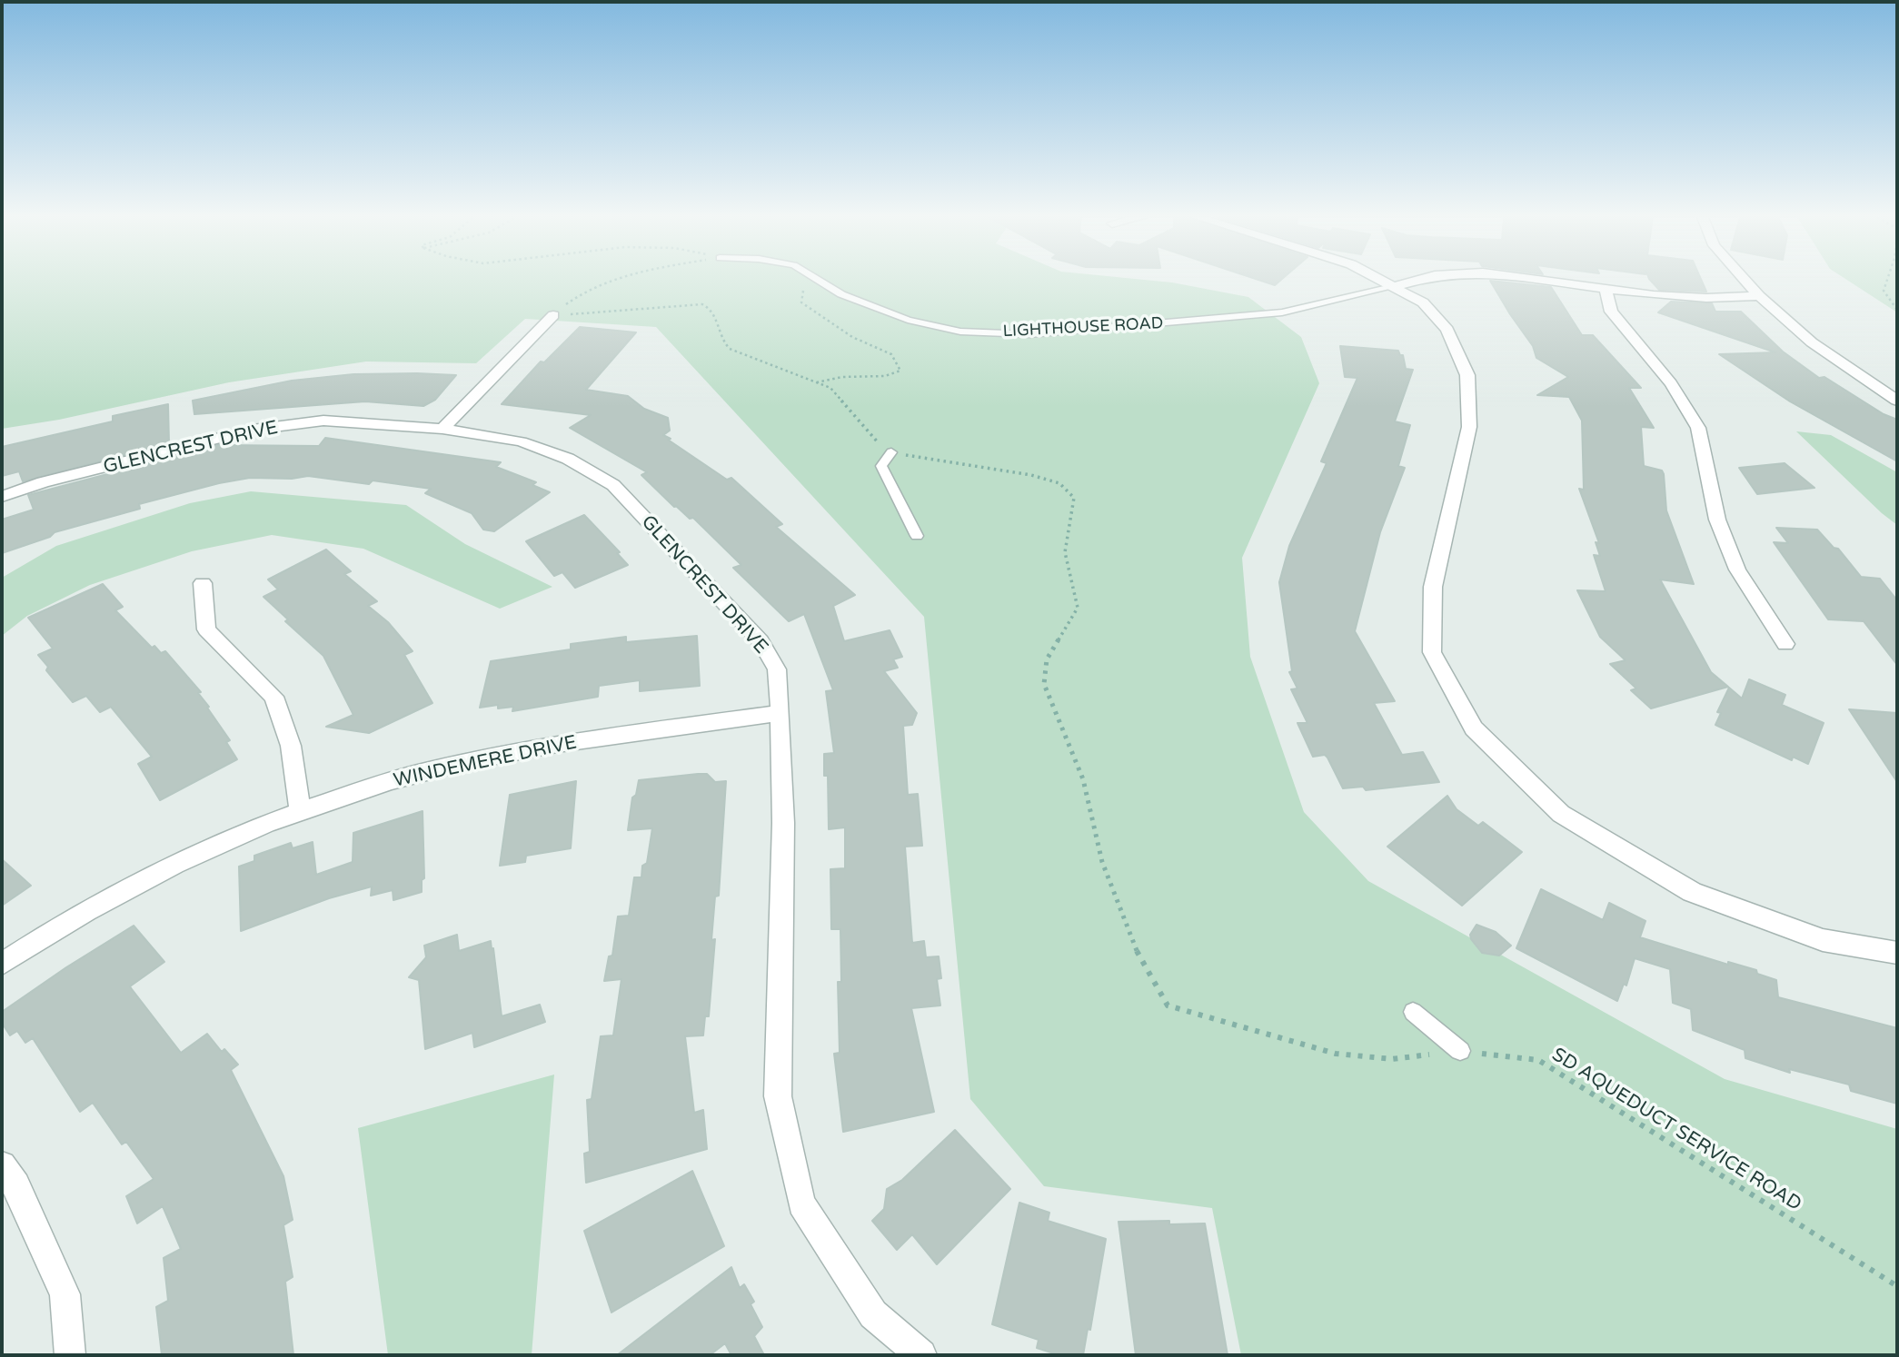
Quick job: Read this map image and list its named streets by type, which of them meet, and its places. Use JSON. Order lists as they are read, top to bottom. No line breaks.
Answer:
{"streets":{"street":["LIGHTHOUSE ROAD","GLENCREST DRIVE","WINDEMERE DRIVE"],"path":["SD AQUEDUCT SERVICE ROAD"]},"crossings":[["GLENCREST DRIVE","WINDEMERE DRIVE"]]}
